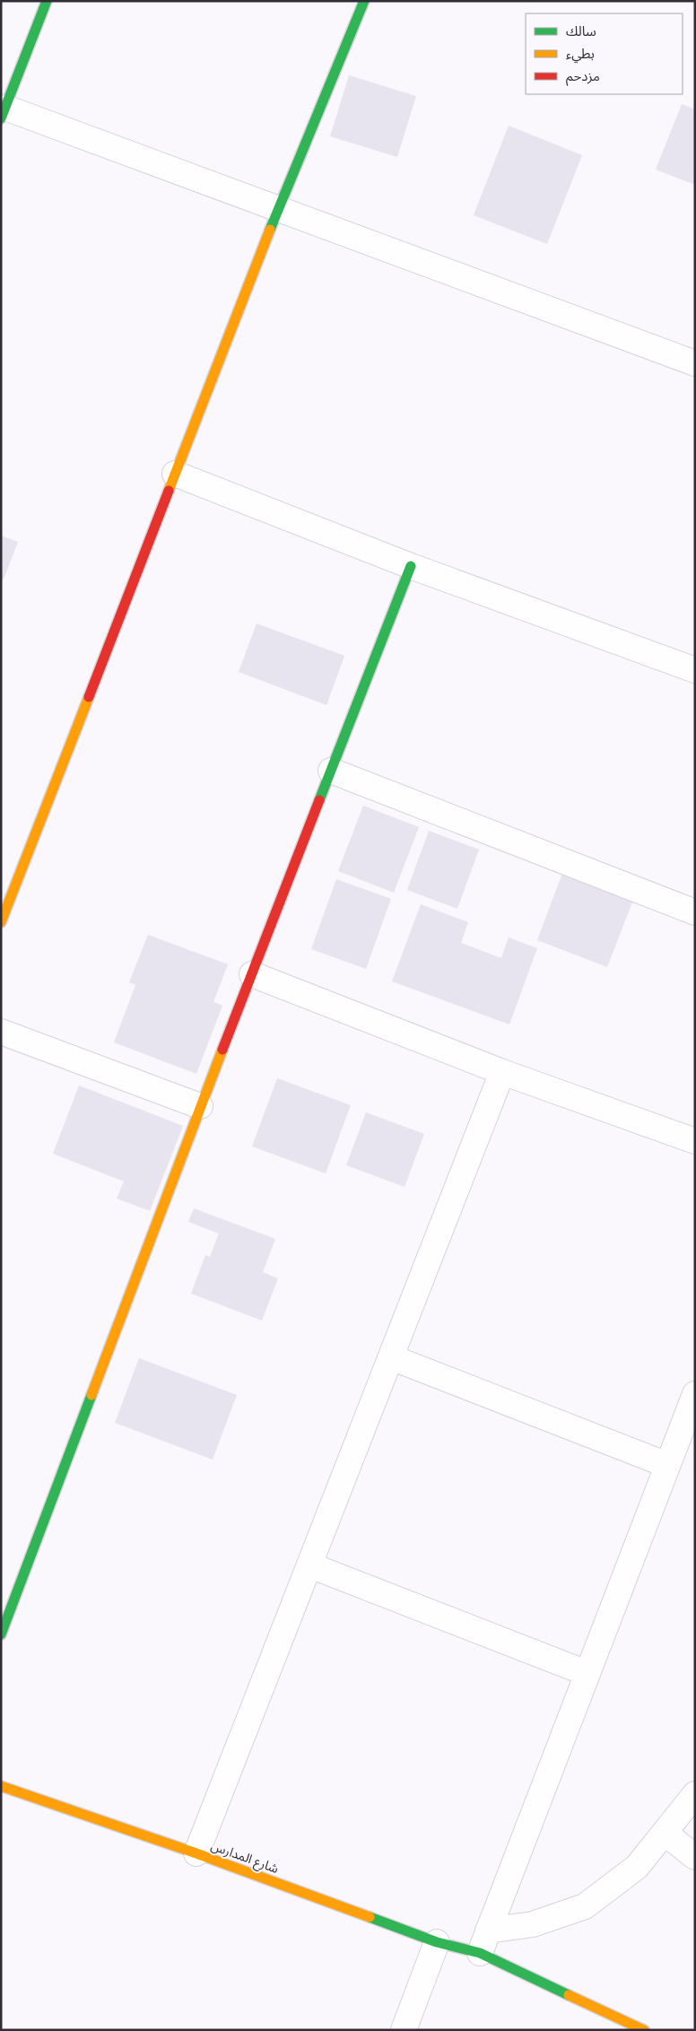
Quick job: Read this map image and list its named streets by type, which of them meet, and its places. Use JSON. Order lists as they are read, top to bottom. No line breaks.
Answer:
{"streets":{"street":["شارع المدارس"]},"legend":["سالك","بطيء","مزدحم"]}
